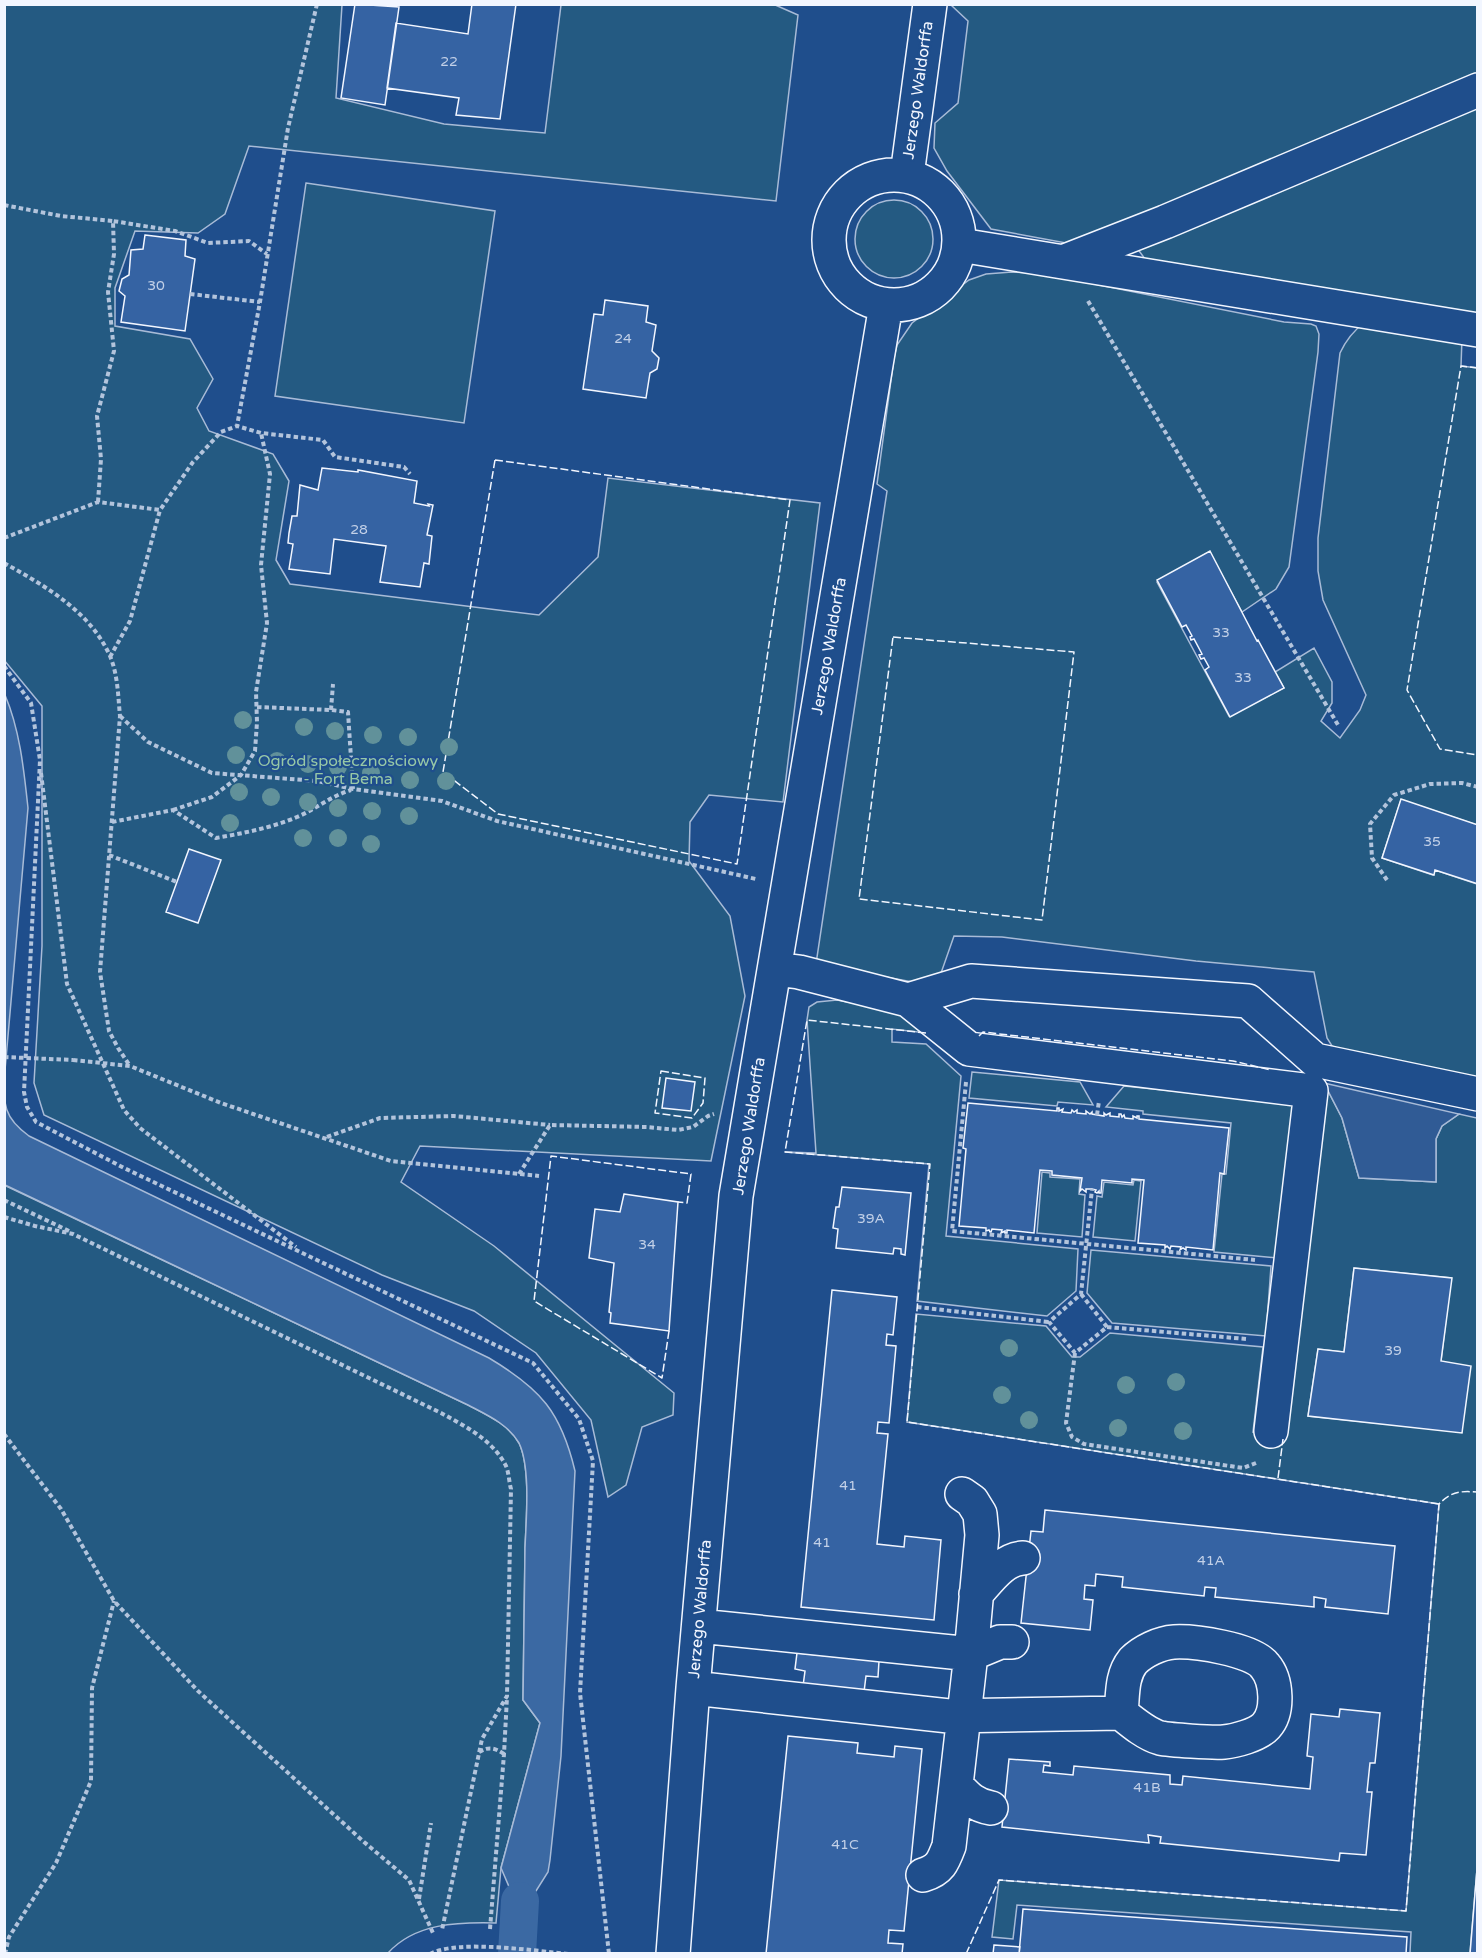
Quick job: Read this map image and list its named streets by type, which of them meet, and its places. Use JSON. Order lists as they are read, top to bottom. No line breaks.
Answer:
{"streets":{"street":["Jerzego Waldorffa"]},"parks":["Ogród społecznościowy - Fort Bema"],"house_numbers":["22","30","24","28","33","33","35","39A","34","39","41","41","41A","41B","41C"]}
